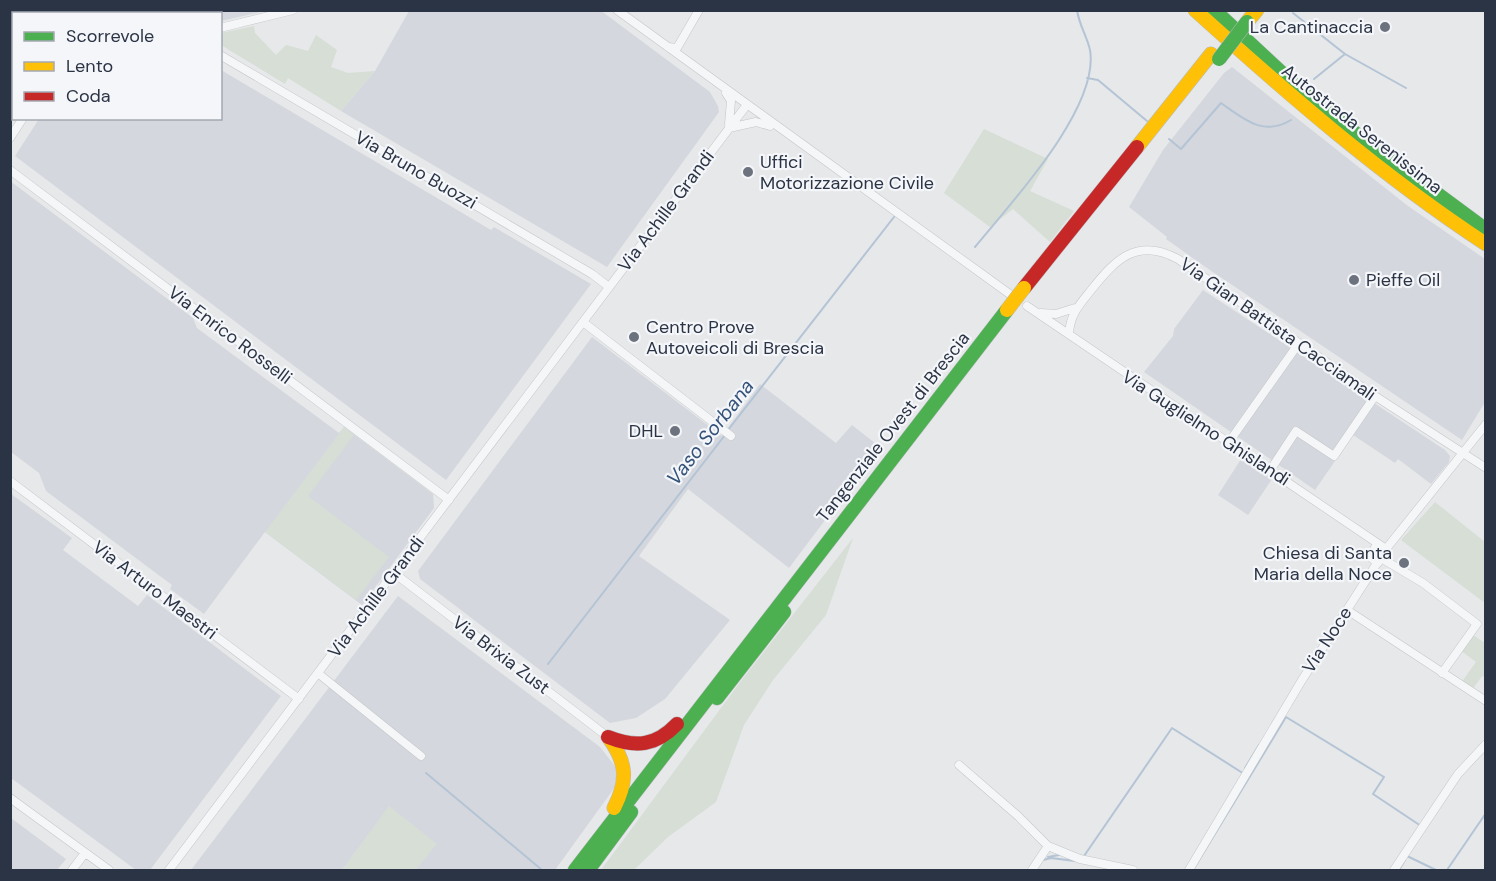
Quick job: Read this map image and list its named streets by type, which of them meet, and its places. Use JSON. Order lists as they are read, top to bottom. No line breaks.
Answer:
{"streets":{"highway":["Autostrada Serenissima","Tangenziale Ovest di Brescia"],"street":["Via Bruno Buozzi","Via Achille Grandi","Via Gian Battista Cacciamali","Via Enrico Rosselli","Via Guglielmo Ghislandi","Via Arturo Maestri","Via Noce","Via Brixia Zust"]},"crossings":[["Via Bruno Buozzi","Via Achille Grandi"],["Via Achille Grandi","Via Enrico Rosselli"],["Via Achille Grandi","Via Arturo Maestri"],["Via Achille Grandi","Via Brixia Zust"],["Via Gian Battista Cacciamali","Via Guglielmo Ghislandi"],["Via Gian Battista Cacciamali","Via Noce"],["Tangenziale Ovest di Brescia","Via Guglielmo Ghislandi"],["Via Guglielmo Ghislandi","Via Noce"]],"water":["Vaso Sorbana"],"places":["La Cantinaccia","Uffici Motorizzazione Civile","Pieffe Oil","Centro Prove Autoveicoli di Brescia","DHL","Chiesa di Santa Maria della Noce"],"legend":["Scorrevole","Lento","Coda"]}
